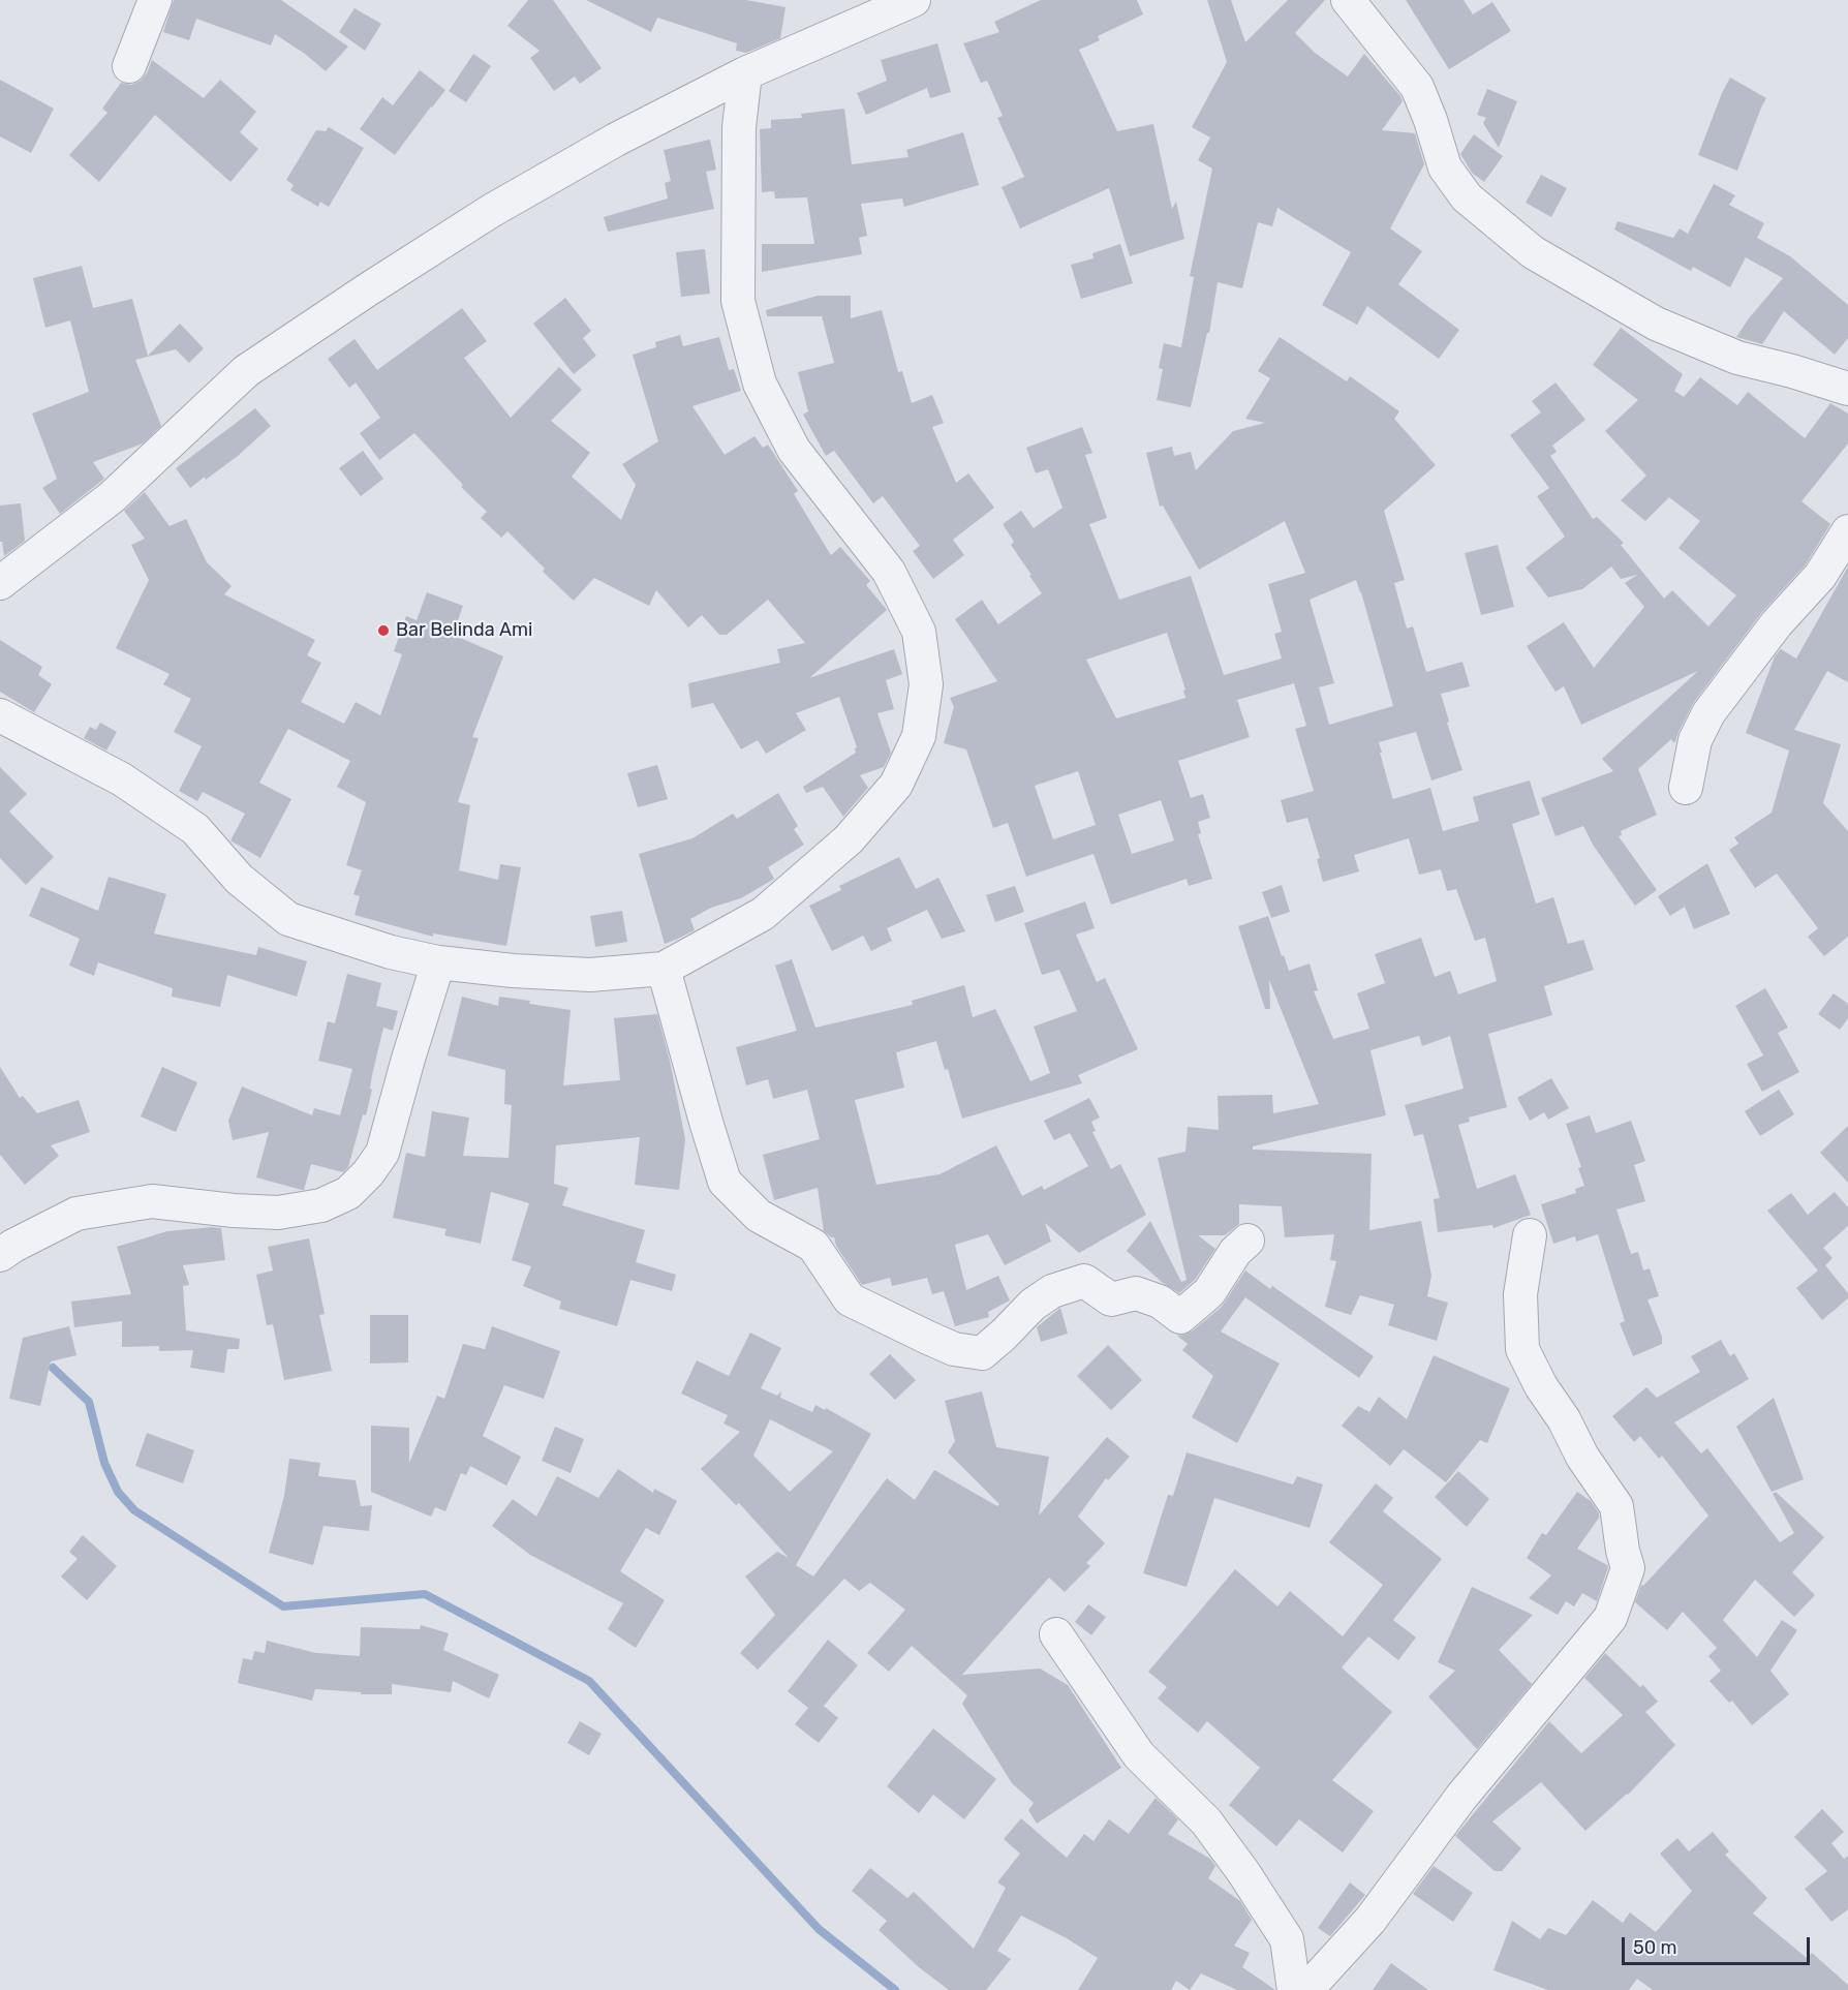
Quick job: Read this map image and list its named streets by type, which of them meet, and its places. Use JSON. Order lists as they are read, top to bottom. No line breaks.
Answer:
{"places":["Bar Belinda Ami"],"scale_bar":"50 m"}
